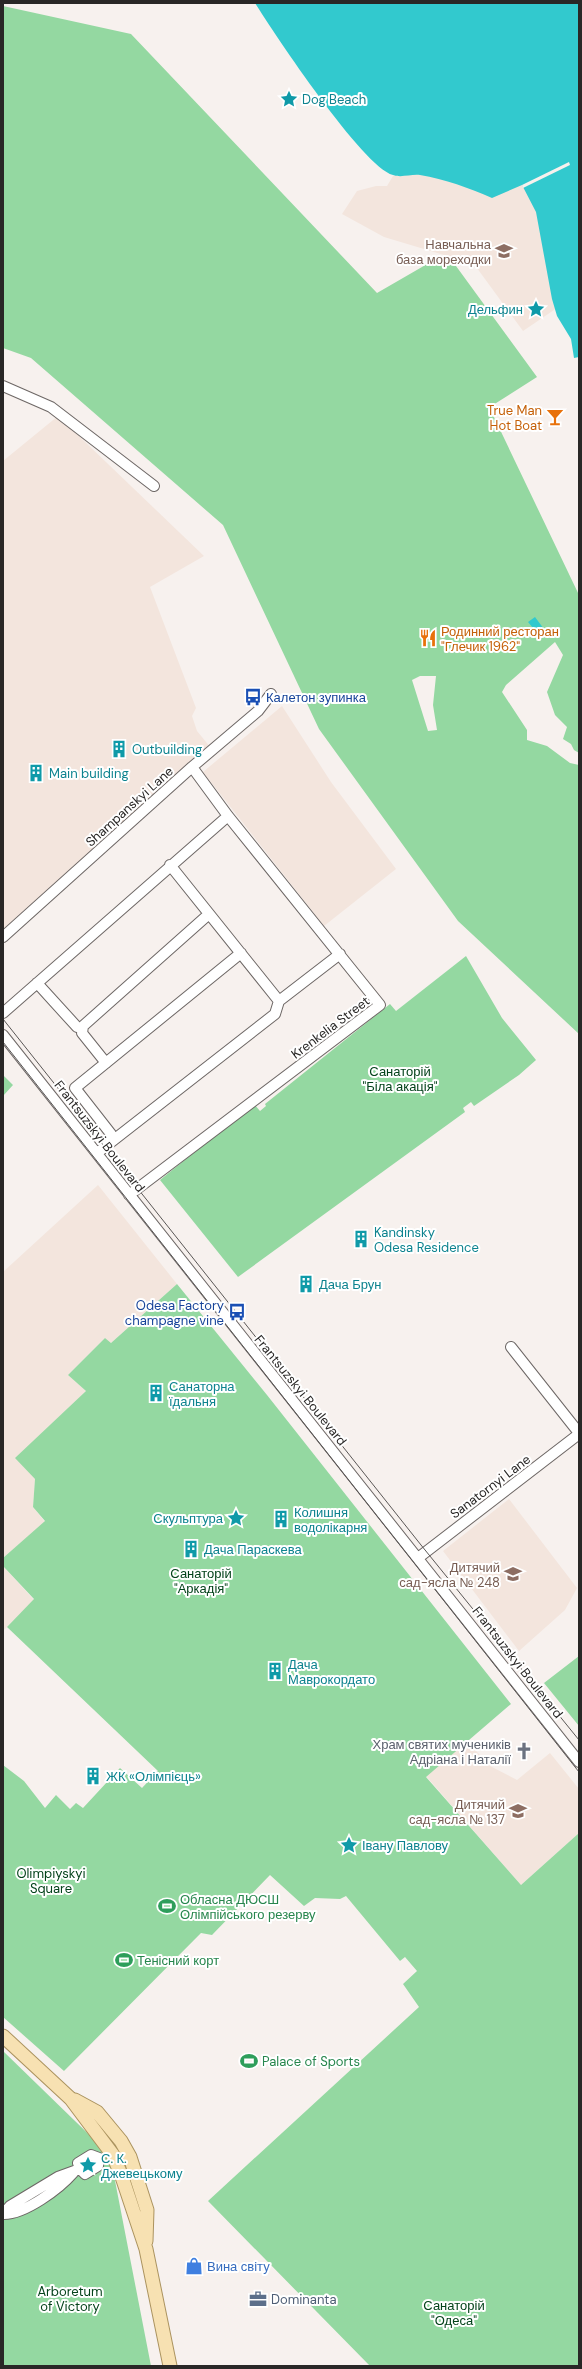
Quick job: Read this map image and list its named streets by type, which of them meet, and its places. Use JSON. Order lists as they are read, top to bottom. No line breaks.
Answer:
{"streets":{"street":["Shampanskyi Lane","Krenkelia Street","Frantsuzskyi Boulevard","Sanatornyi Lane"]},"crossings":[["Shampanskyi Lane","Krenkelia Street"],["Krenkelia Street","Frantsuzskyi Boulevard"],["Frantsuzskyi Boulevard","Sanatornyi Lane"]],"parks":["Санаторій \"Біла акація\"","Санаторій \"Аркадія\"","Olimpiyskyi Square","Arboretum of Victory","Санаторій \"Одеса\""],"places":{"place":["Dog Beach","Дельфин","Скульптура","Івану Павлову","С. К. Джевецькому"],"school or university":["Навчальна база мореходки","Дитячий сад-ясла № 248","Дитячий сад-ясла № 137"],"bar":["True Man Hot Boat"],"restaurant":["Родинний ресторан \"Глечик 1962\""],"bus stop":["Калетон зупинка","Odesa Factory champagne vine"],"building":["Outbuilding","Main building","Kandinsky Odesa Residence","Дача Брун","Санаторна їдальня","Колишня водолікарня","Дача Параскева","Дача Маврокордато","ЖК «Олімпієць»"],"church":["Храм святих мучеників Адріана і Наталії"],"sports":["Обласна ДЮСШ Олімпійського резерву","Тенісний корт","Palace of Sports"],"shop":["Вина світу"],"office":["Dominanta"]}}
